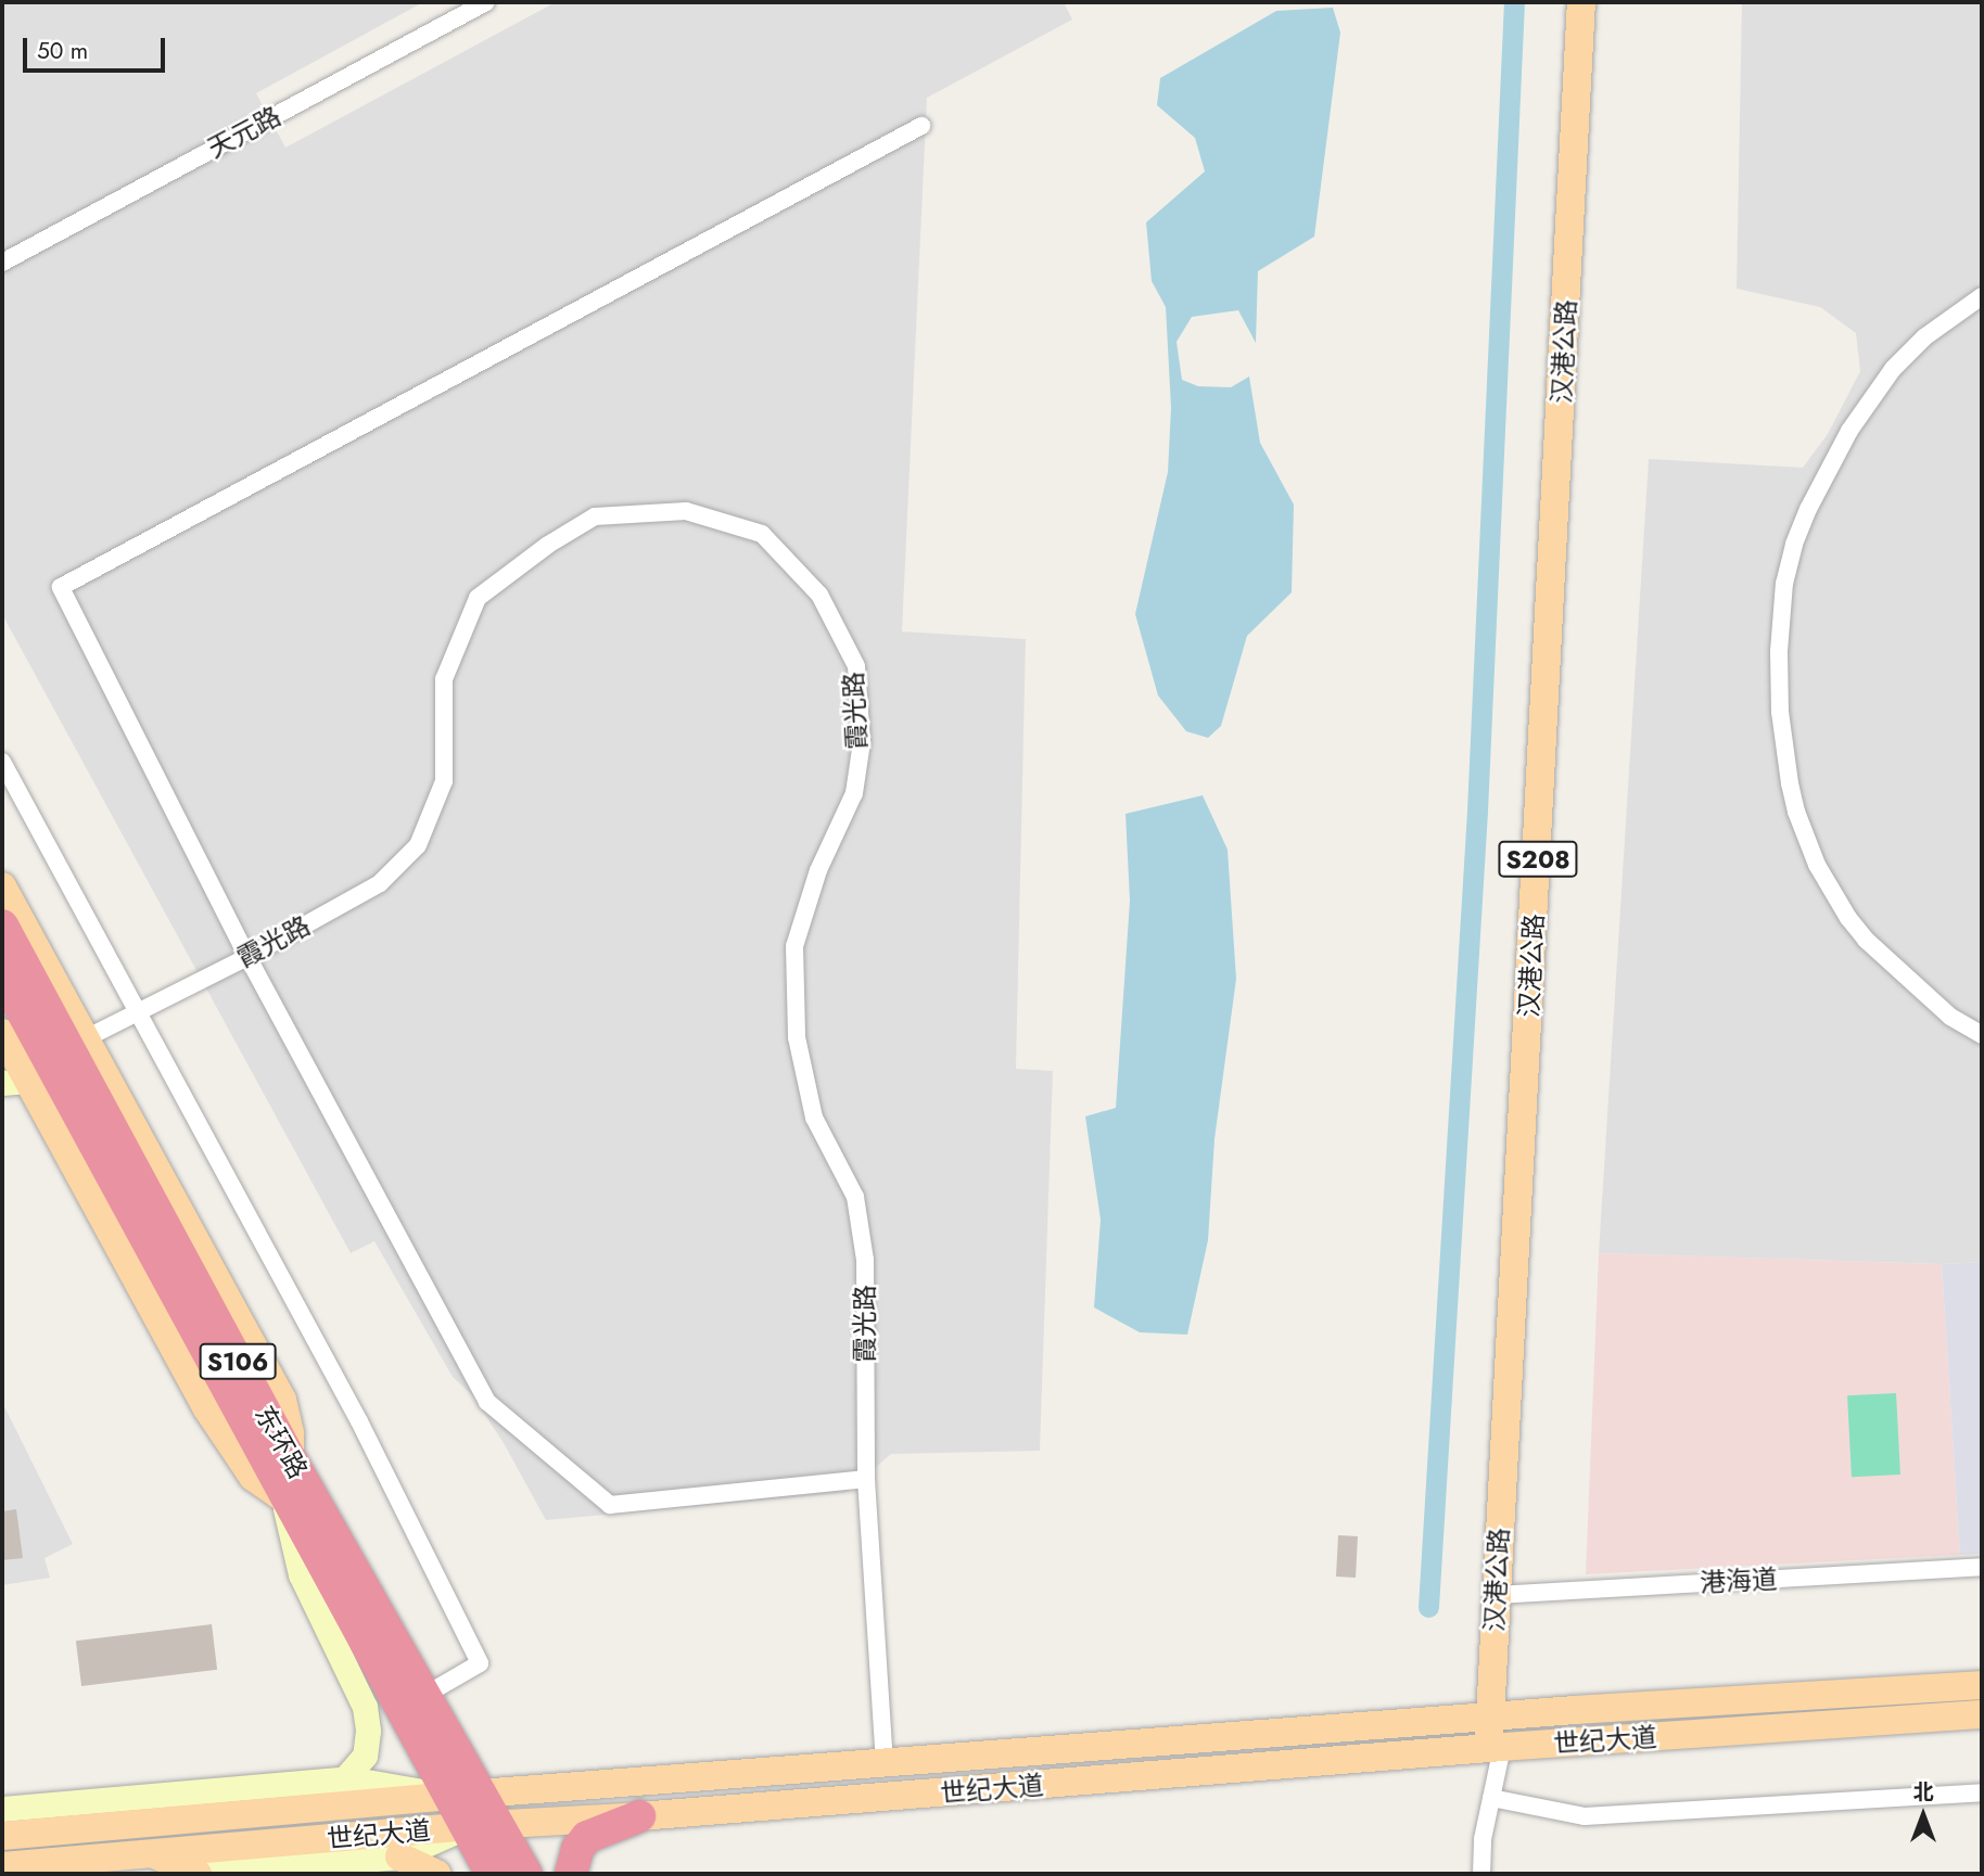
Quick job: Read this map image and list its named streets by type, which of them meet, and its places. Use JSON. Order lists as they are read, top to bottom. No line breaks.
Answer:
{"streets":{"highway":["S106","东环路"],"main road":["汉港公路","S208","世纪大道"],"street":["天元路","霞光路","港海道"]},"crossings":[["汉港公路","港海道"],["汉港公路","世纪大道"],["霞光路","东环路"],["霞光路","世纪大道"],["东环路","世纪大道"]],"scale_bar":"50 m","north":"top"}
